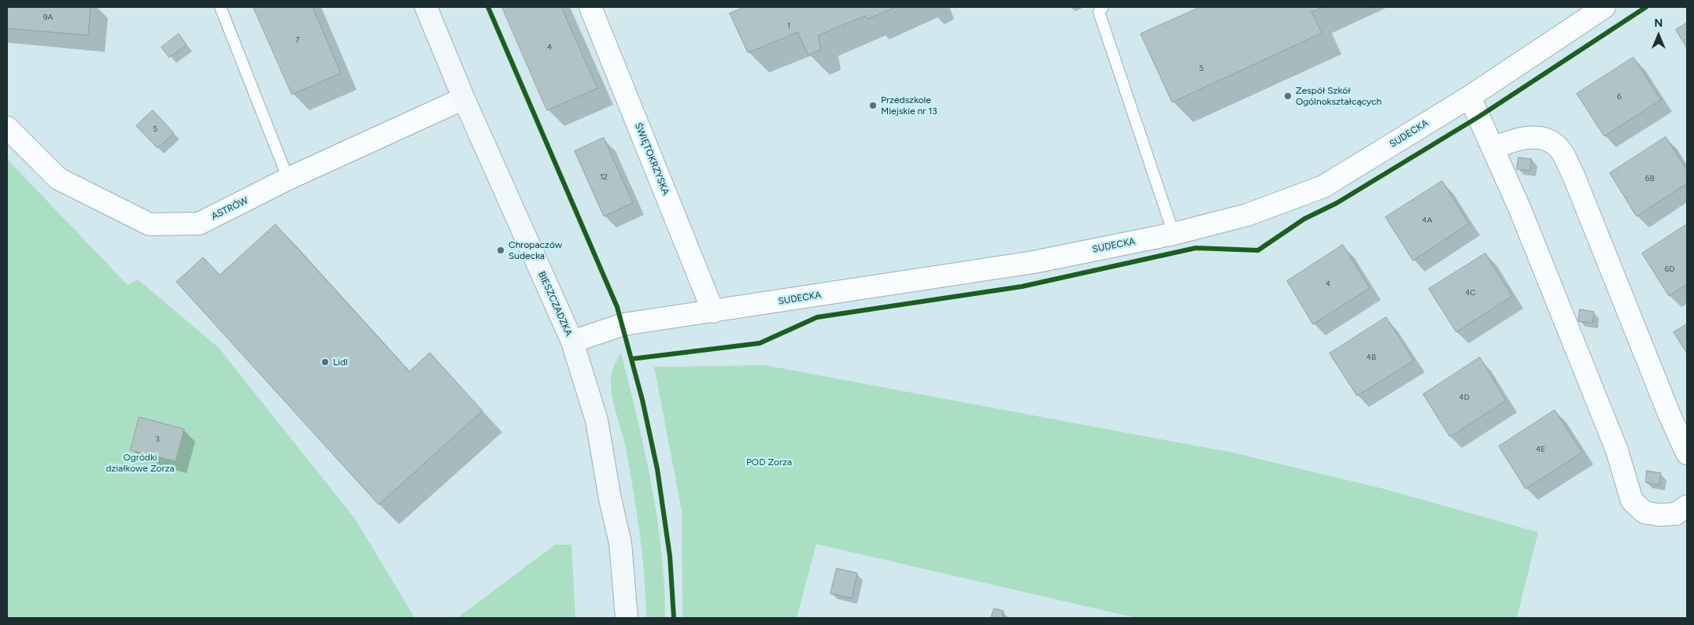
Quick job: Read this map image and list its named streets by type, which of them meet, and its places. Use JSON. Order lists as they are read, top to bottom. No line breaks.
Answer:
{"streets":{"street":["SUDECKA","ŚWIĘTOKRZYSKA","ASTRÓW","BIESZCZADZKA"]},"crossings":[["SUDECKA","ŚWIĘTOKRZYSKA"],["SUDECKA","BIESZCZADZKA"],["ASTRÓW","BIESZCZADZKA"]],"parks":["Ogródki działkowe Zorza","POD Zorza"],"places":["Zespół Szkół Ogólnokształcących","Przedszkole Miejskie nr 13","Chropaczów Sudecka","Lidl"],"house_numbers":["9A","1","7","4","5","6","5","12","6B","4A","6D","4","4C","4B","4D","3","4E"],"north":"top"}
